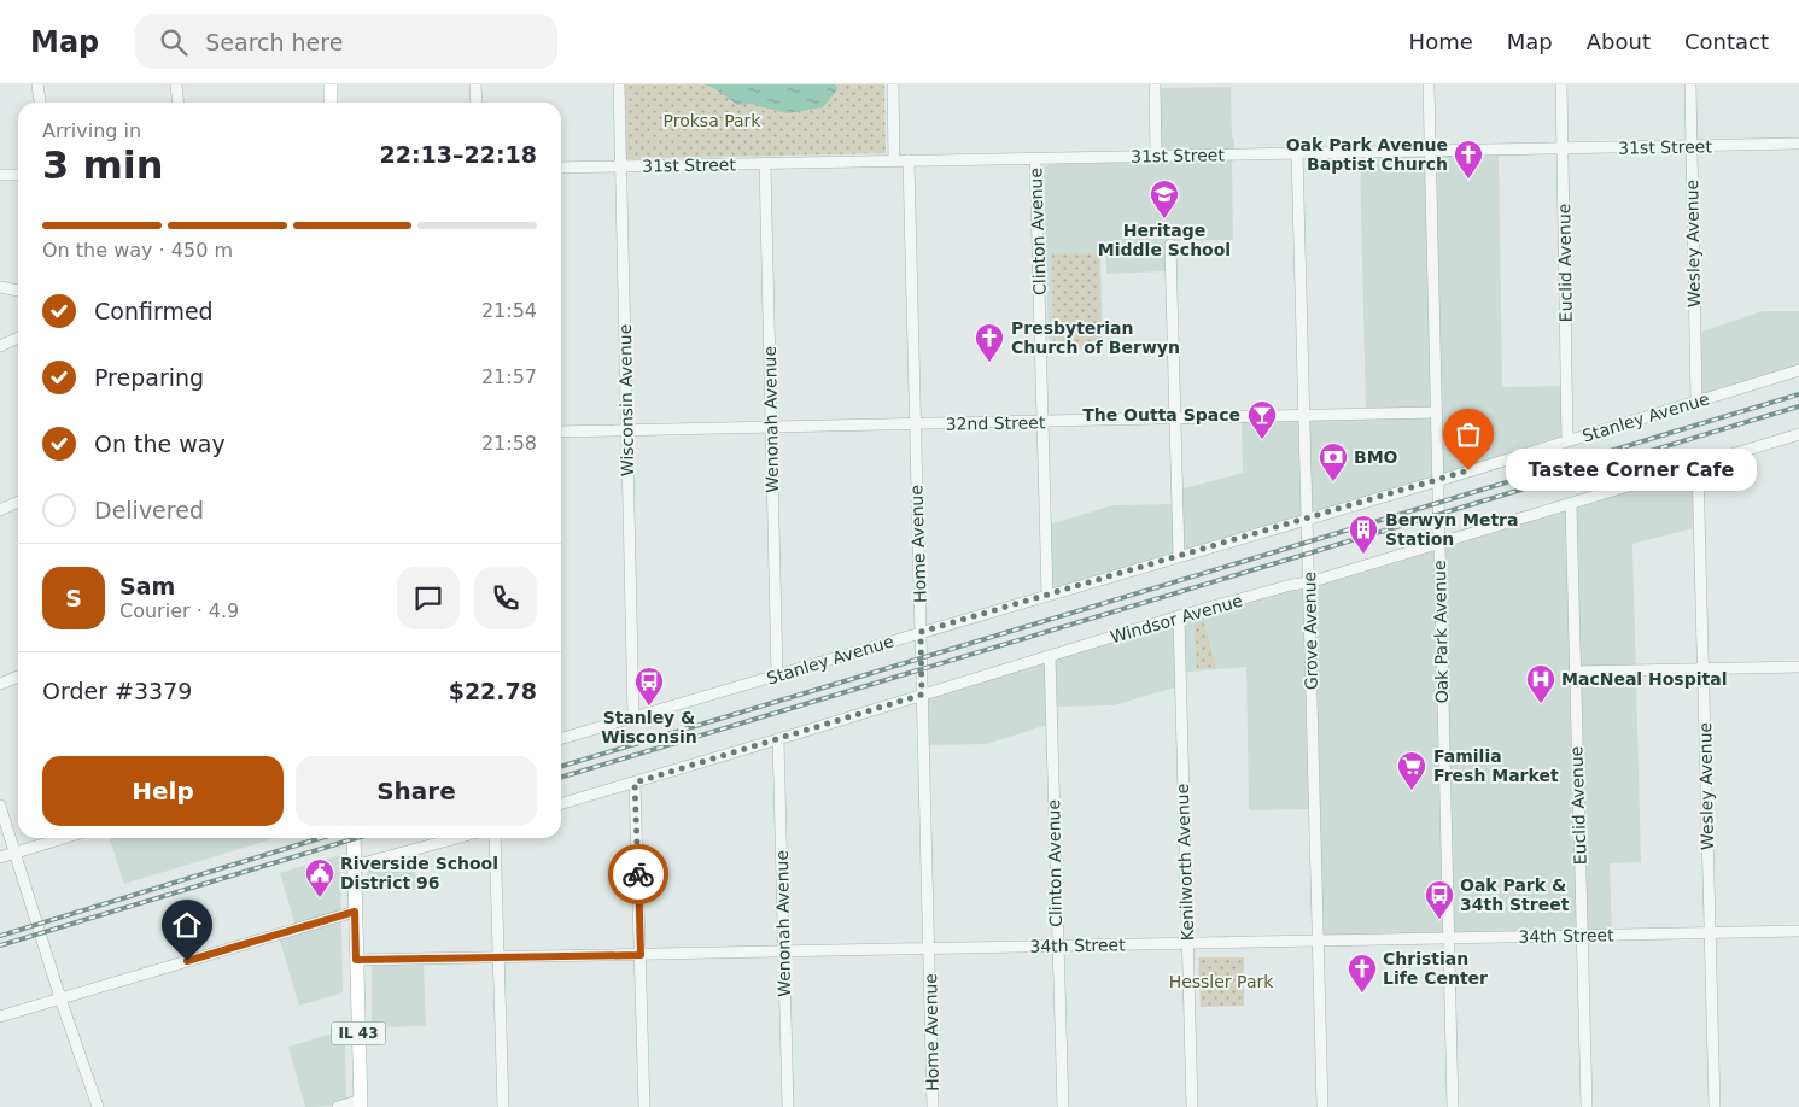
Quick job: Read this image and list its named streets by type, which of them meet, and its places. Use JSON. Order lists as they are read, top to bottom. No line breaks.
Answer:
{"streets":{"main road":["IL 43"],"street":["31st Street","Clinton Avenue","Wesley Avenue","Euclid Avenue","Wisconsin Avenue","Stanley Avenue","Wenonah Avenue","32nd Street","Home Avenue","Windsor Avenue","Grove Avenue","Oak Park Avenue","Kenilworth Avenue","34th Street"]},"crossings":[["31st Street","Clinton Avenue"],["31st Street","Wesley Avenue"],["31st Street","Euclid Avenue"],["31st Street","Wisconsin Avenue"],["31st Street","Wenonah Avenue"],["31st Street","Home Avenue"],["31st Street","Grove Avenue"],["31st Street","Oak Park Avenue"],["Clinton Avenue","Stanley Avenue"],["Clinton Avenue","32nd Street"],["Clinton Avenue","Windsor Avenue"],["Clinton Avenue","34th Street"],["Wesley Avenue","Stanley Avenue"],["Wesley Avenue","Windsor Avenue"],["Wesley Avenue","34th Street"],["Euclid Avenue","Stanley Avenue"],["Euclid Avenue","Windsor Avenue"],["Euclid Avenue","34th Street"],["Wisconsin Avenue","Stanley Avenue"],["Wisconsin Avenue","32nd Street"],["Stanley Avenue","Wenonah Avenue"],["Stanley Avenue","Home Avenue"],["Stanley Avenue","Grove Avenue"],["Stanley Avenue","Oak Park Avenue"],["Wenonah Avenue","32nd Street"],["Wenonah Avenue","Windsor Avenue"],["Wenonah Avenue","34th Street"],["32nd Street","Home Avenue"],["32nd Street","Grove Avenue"],["32nd Street","Oak Park Avenue"],["Home Avenue","Windsor Avenue"],["Home Avenue","34th Street"],["Windsor Avenue","Grove Avenue"],["Windsor Avenue","Oak Park Avenue"],["Windsor Avenue","Kenilworth Avenue"],["Grove Avenue","34th Street"],["Oak Park Avenue","34th Street"],["Kenilworth Avenue","34th Street"],["34th Street","IL 43"]],"parks":["Proksa Park","Hessler Park"],"places":{"church":["Oak Park Avenue Baptist Church","Presbyterian Church of Berwyn","Christian Life Center"],"school or university":["Heritage Middle School"],"bar":["The Outta Space"],"other":["Tastee Corner Cafe"],"bank":["BMO"],"building":["Berwyn Metra Station"],"hospital":["MacNeal Hospital"],"bus stop":["Stanley & Wisconsin","Oak Park & 34th Street"],"supermarket":["Familia Fresh Market"],"public building":["Riverside School District 96"]},"page":{"header":"Map","search":"Search here","nav":["Home","Map","About","Contact"],"heading":["3 min","Arriving in","22:13–22:18"],"panel":["Sam","Courier · 4.9","Order #3379","$22.78"],"bar":"On the way · 450 m","list":[["Confirmed","21:54"],["Preparing","21:57"],["On the way","21:58"],"Delivered"],"bubble":"Tastee Corner Cafe","round":"S","buttons":["Help","Share"]}}
